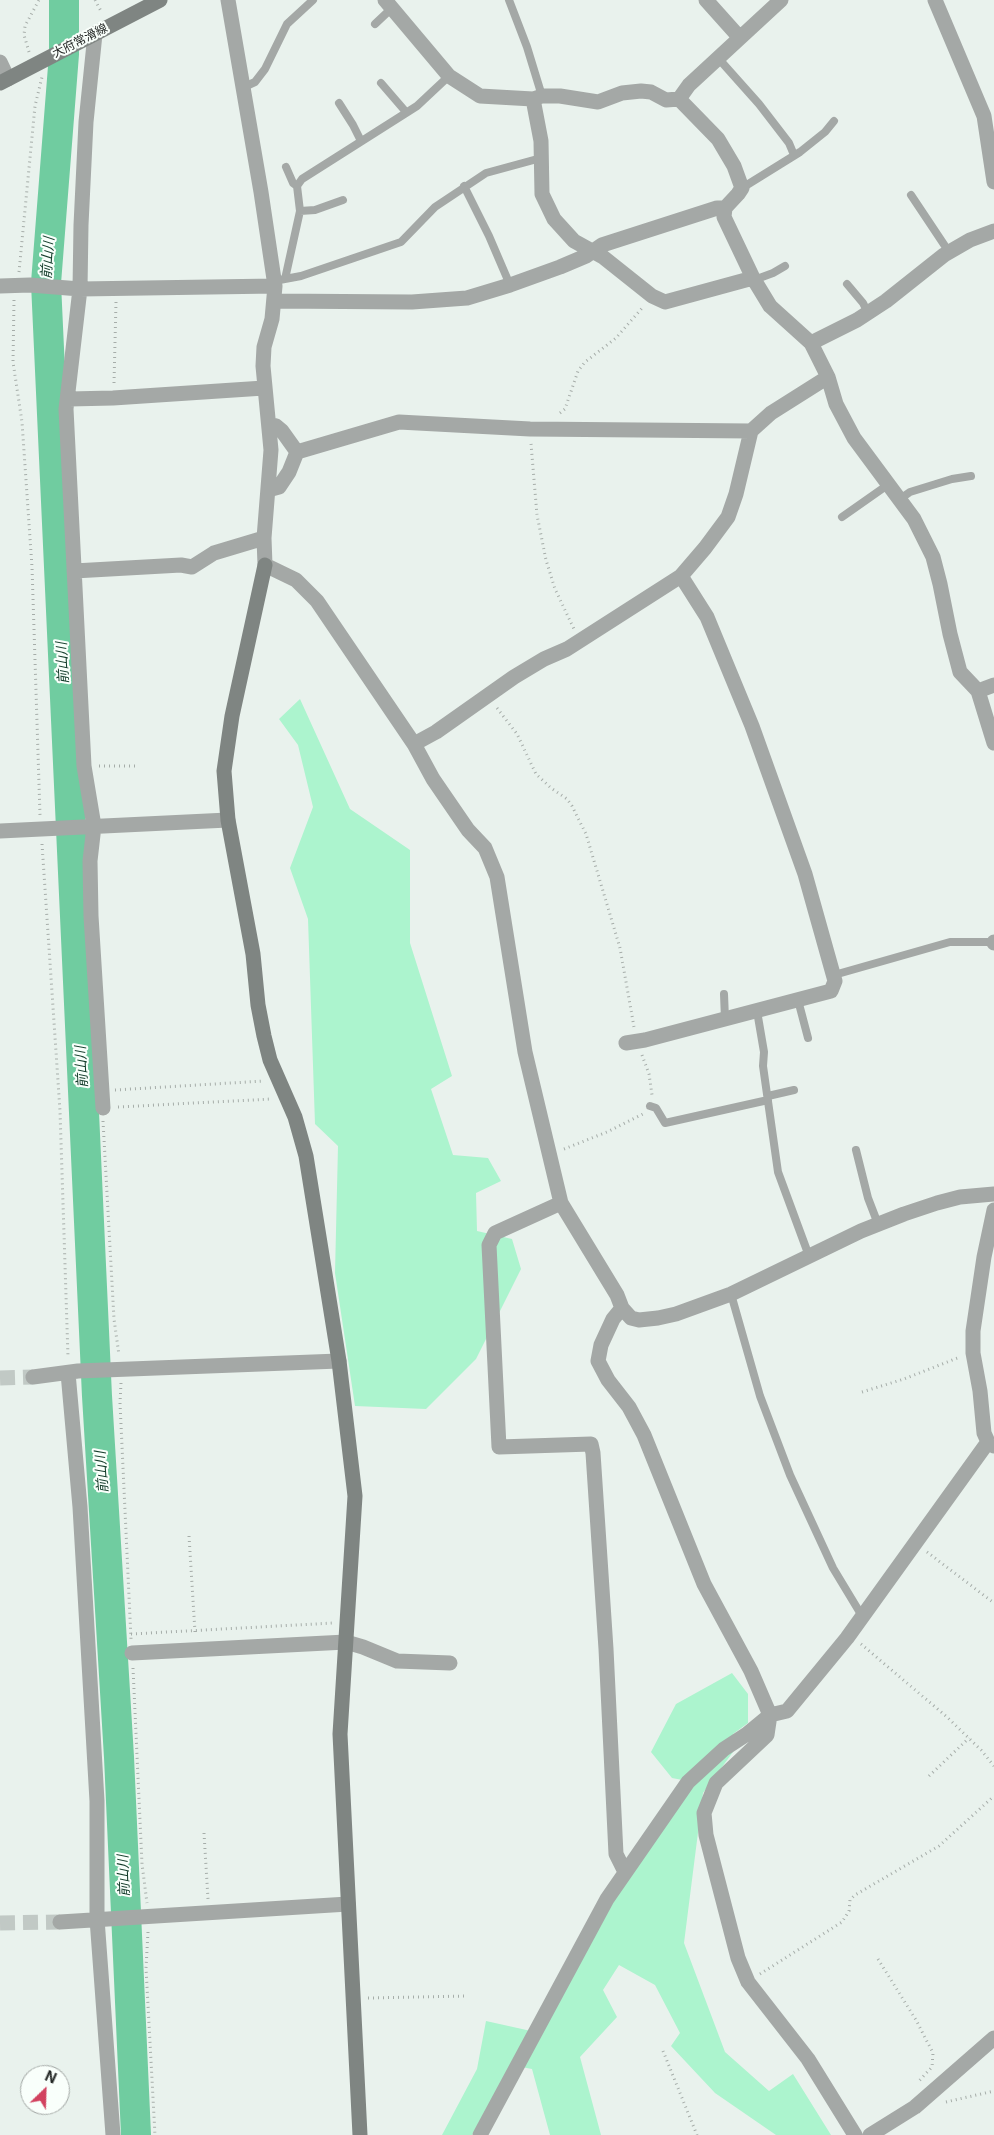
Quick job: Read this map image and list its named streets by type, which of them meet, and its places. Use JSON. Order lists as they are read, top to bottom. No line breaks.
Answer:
{"streets":{"street":["大府常滑線"]},"water":["前山川"],"north":"top right"}
